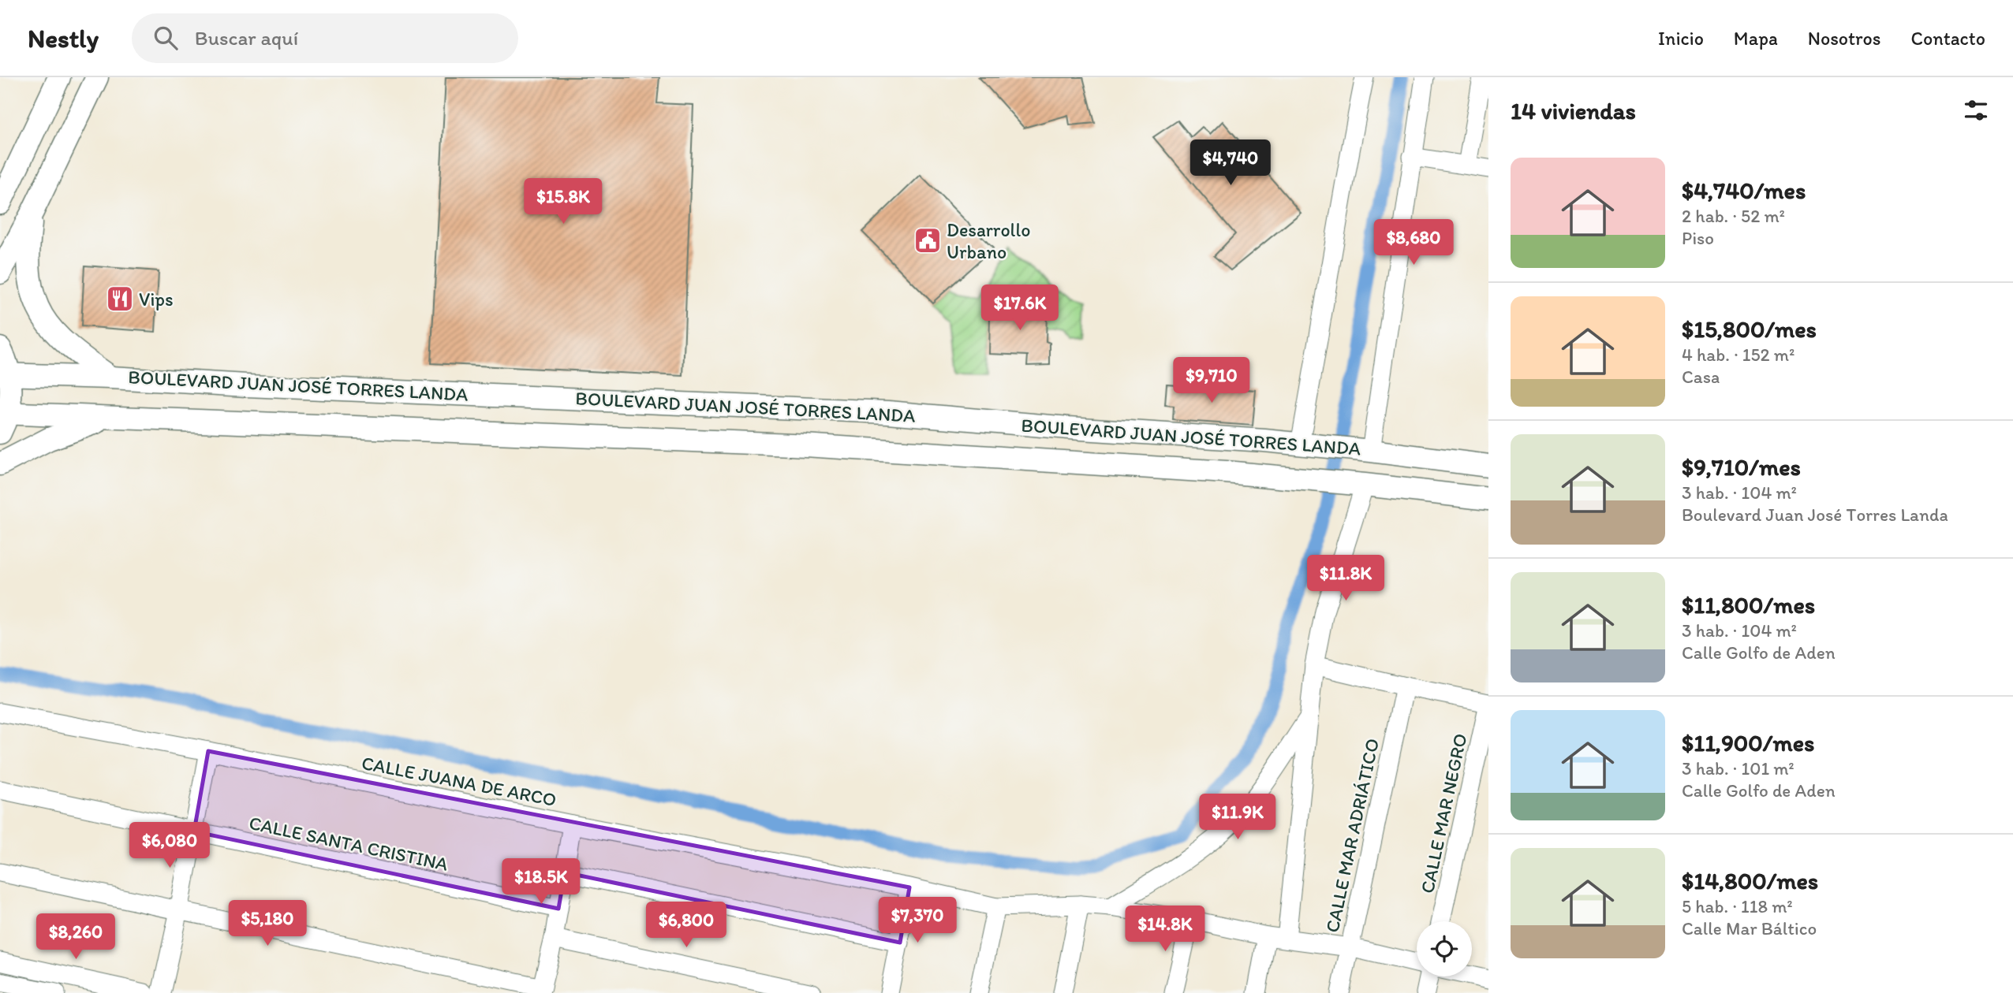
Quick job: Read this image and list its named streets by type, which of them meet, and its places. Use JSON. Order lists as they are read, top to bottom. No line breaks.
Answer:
{"streets":{"main road":["BOULEVARD JUAN JOSÉ TORRES LANDA"],"street":["CALLE JUANA DE ARCO","CALLE MAR NEGRO","CALLE MAR ADRIÁTICO","CALLE SANTA CRISTINA"]},"crossings":[["CALLE JUANA DE ARCO","CALLE MAR ADRIÁTICO"]],"places":{"public building":["Desarrollo Urbano"],"restaurant":["Vips"]},"page":{"header":"Nestly","search":"Buscar aquí","nav":["Inicio","Mapa","Nosotros","Contacto"],"heading":"14 viviendas","price":["$4,740","$15.8K","$8,680","$17.6K","$9,710","$11.8K","$11.9K","$6,080","$18.5K","$7,370","$5,180","$6,800","$14.8K","$8,260"],"list":[{"name":"$4,740/mes","note":"2 hab. · 52 m² · Piso"},{"name":"$15,800/mes","note":"4 hab. · 152 m² · Casa"},{"name":"$9,710/mes","note":"3 hab. · 104 m² · Boulevard Juan José Torres Landa"},{"name":"$11,800/mes","note":"3 hab. · 104 m² · Calle Golfo de Aden"},{"name":"$11,900/mes","note":"3 hab. · 101 m² · Calle Golfo de Aden"},{"name":"$14,800/mes","note":"5 hab. · 118 m² · Calle Mar Báltico"}]}}
